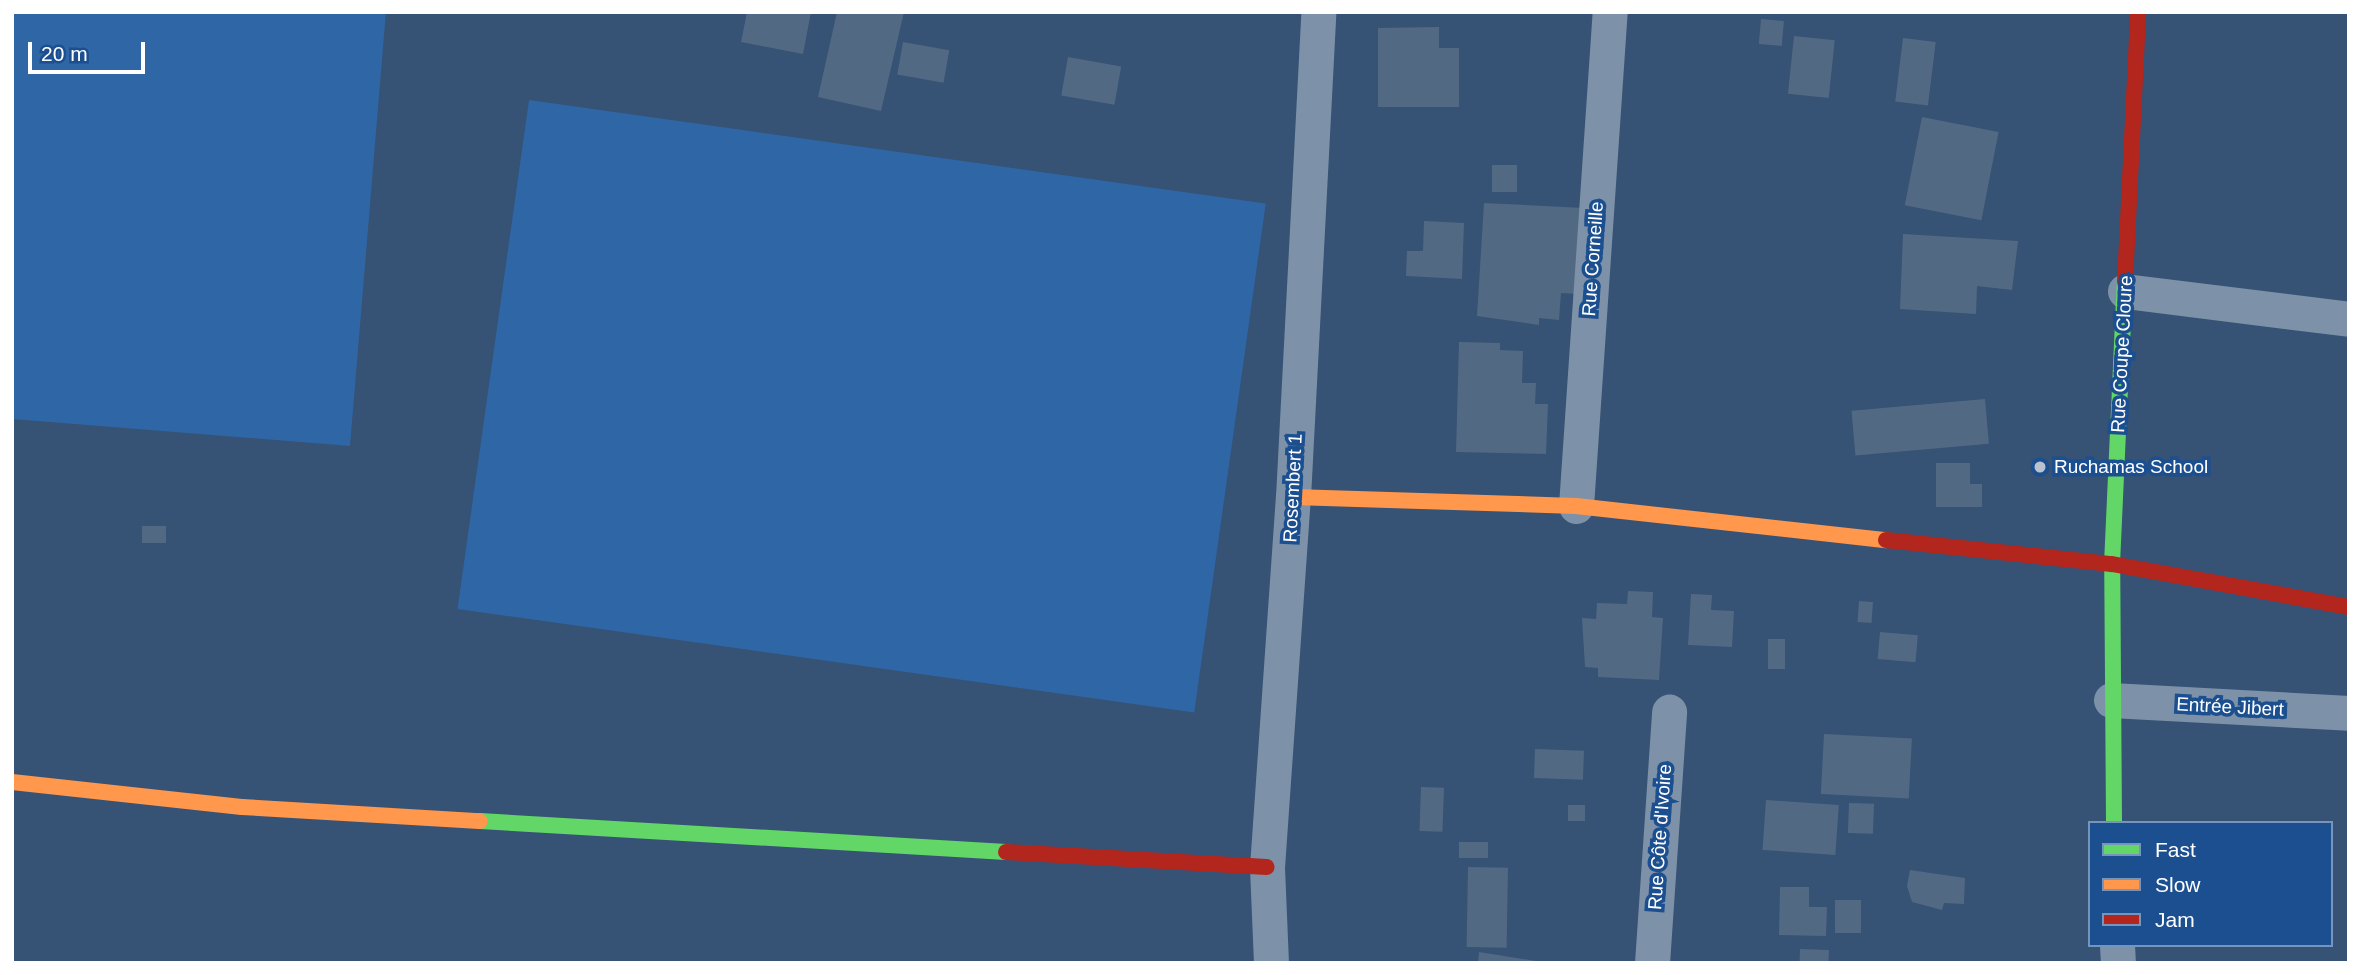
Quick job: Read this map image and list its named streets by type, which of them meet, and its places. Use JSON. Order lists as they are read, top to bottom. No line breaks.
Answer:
{"streets":{"street":["Rue Corneille","Rue Coupe Cloure","Rosembert 1","Entrée Jibert","Rue Côte d'Ivoire"]},"crossings":[["Rue Coupe Cloure","Entrée Jibert"]],"places":["Ruchamas School"],"legend":["Fast","Slow","Jam"],"scale_bar":"20 m"}
